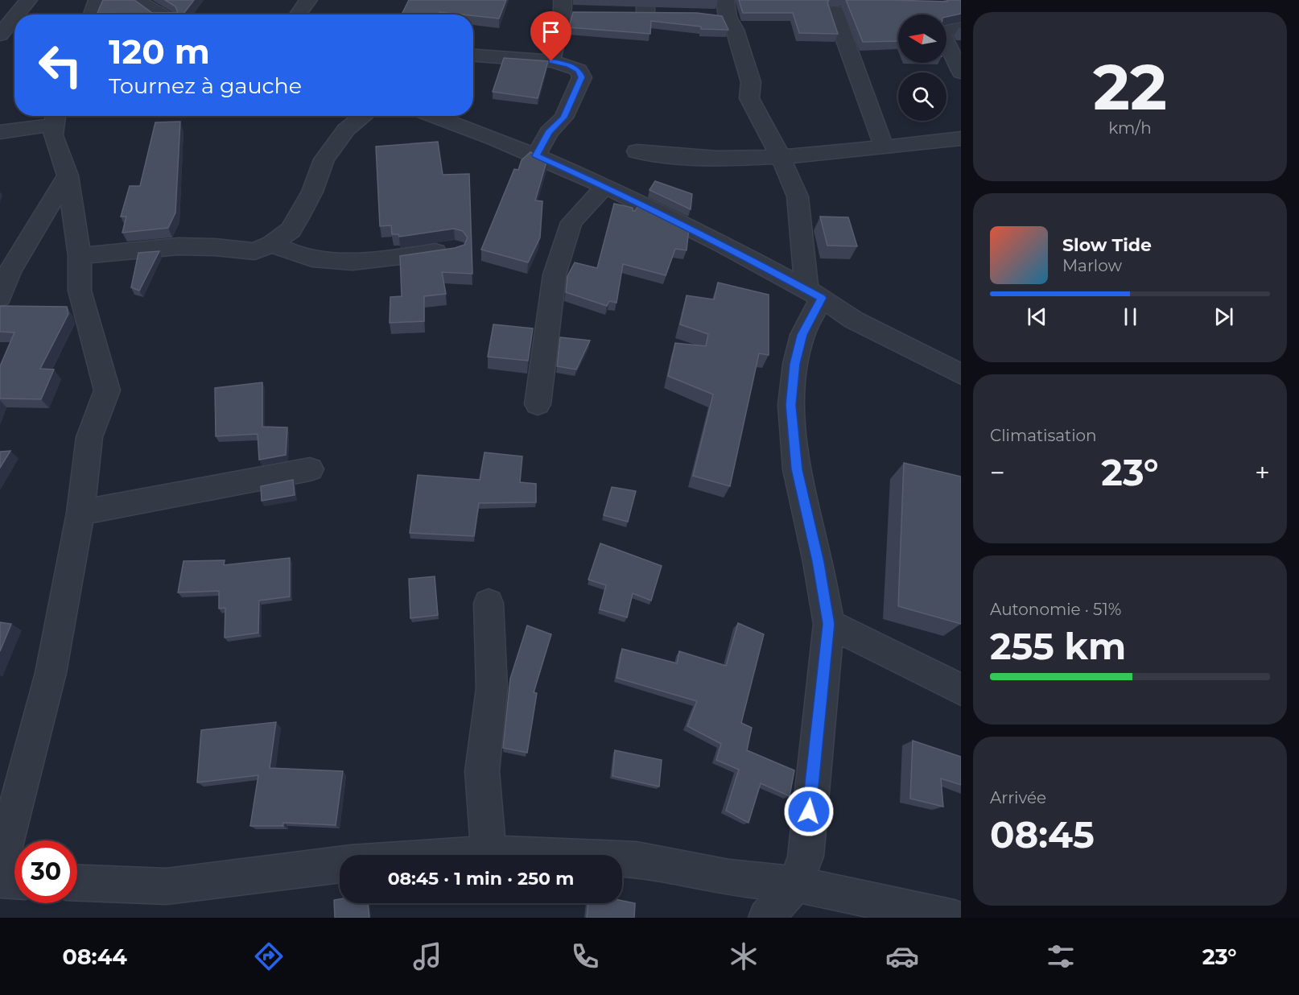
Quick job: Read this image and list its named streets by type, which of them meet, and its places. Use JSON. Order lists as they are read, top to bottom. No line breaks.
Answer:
{"north":"left","page":{"tile":[["22","km/h"],"Climatisation",["Autonomie · 51%","255 km"],["Arrivée","08:45"]],"turn":["120 m","Tournez à gauche"],"song":["Slow Tide","Marlow"],"heat":["−","23°","+"],"limit":"30","trip":"08:45 · 1 min · 250 m","tabs":["08:44","23°"]}}
